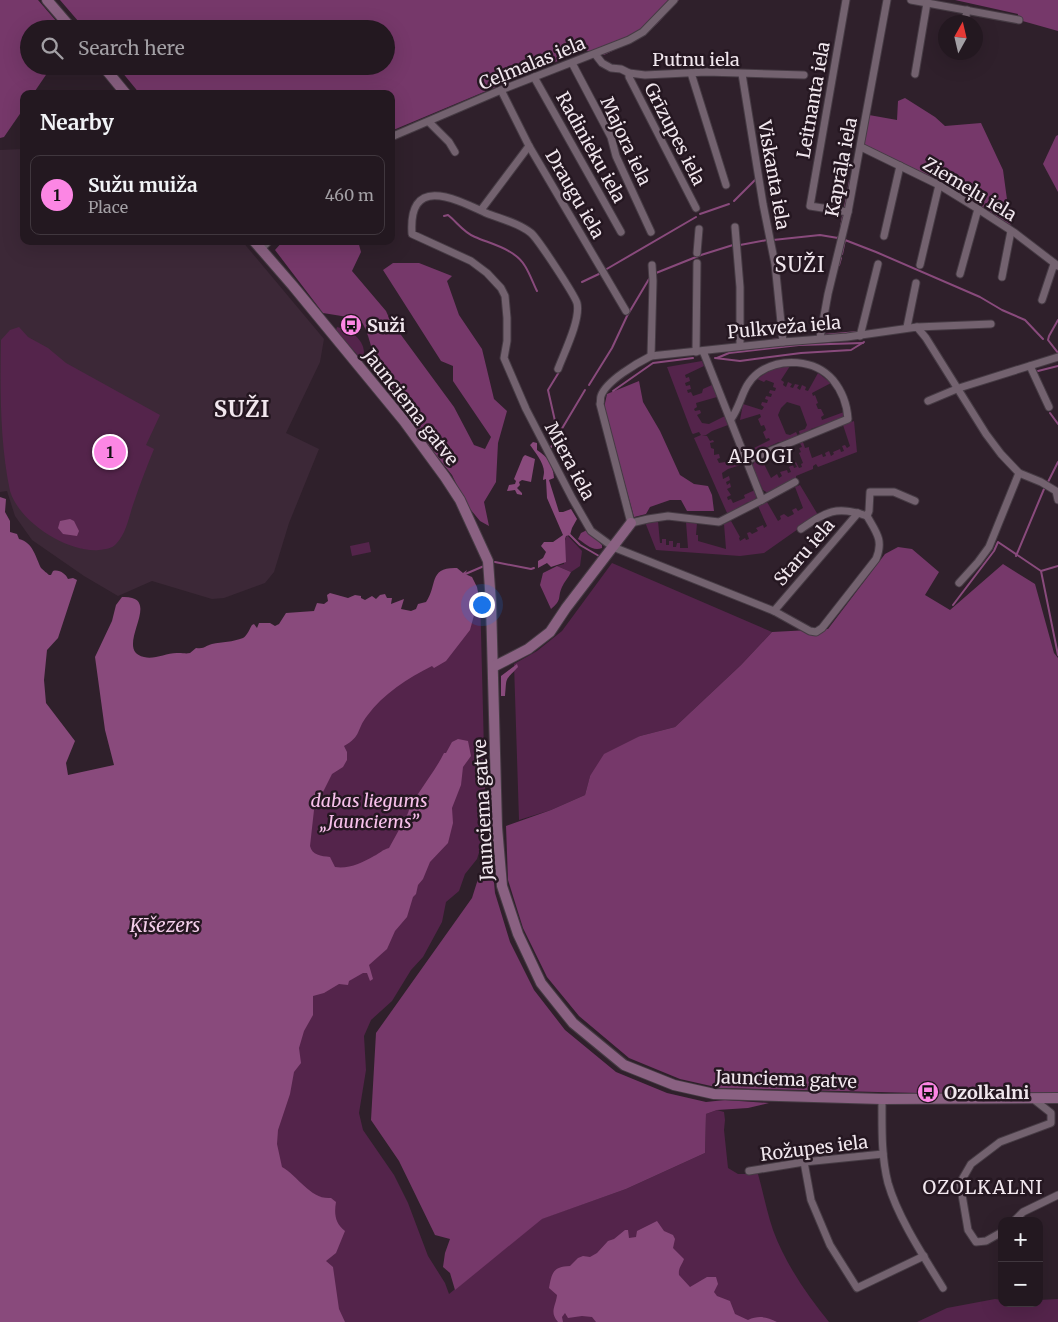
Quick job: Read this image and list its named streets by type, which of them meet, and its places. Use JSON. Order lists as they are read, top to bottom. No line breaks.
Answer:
{"streets":{"main road":["Jaunciema gatve"],"street":["Putnu iela","Ceļmalas iela","Leitnanta iela","Grīzupes iela","Majora iela","Radinieku iela","Kaprāļa iela","Viskanta iela","Ziemeļu iela","Draugu iela","Pulkveža iela","Miera iela","Staru iela","Rožupes iela"]},"crossings":[["Putnu iela","Ceļmalas iela"],["Putnu iela","Grīzupes iela"],["Putnu iela","Viskanta iela"],["Ceļmalas iela","Majora iela"],["Ceļmalas iela","Radinieku iela"],["Ceļmalas iela","Draugu iela"],["Leitnanta iela","Kaprāļa iela"],["Kaprāļa iela","Ziemeļu iela"],["Kaprāļa iela","Pulkveža iela"],["Viskanta iela","Pulkveža iela"],["Miera iela","Staru iela"]],"districts":["SUŽI","SUŽI","APOGI","OZOLKALNI"],"water":["Ķīšezers"],"parks":["dabas liegums „Jaunciems”"],"places":{"bus stop":["Suži","Ozolkalni"]},"north":"top","page":{"search":"Search here","heading":"Nearby","list":[{"mark":"1","name":"Sužu muiža","note":"Place","value":"460 m"}],"pins":"1","map_buttons":["+","−"]}}
